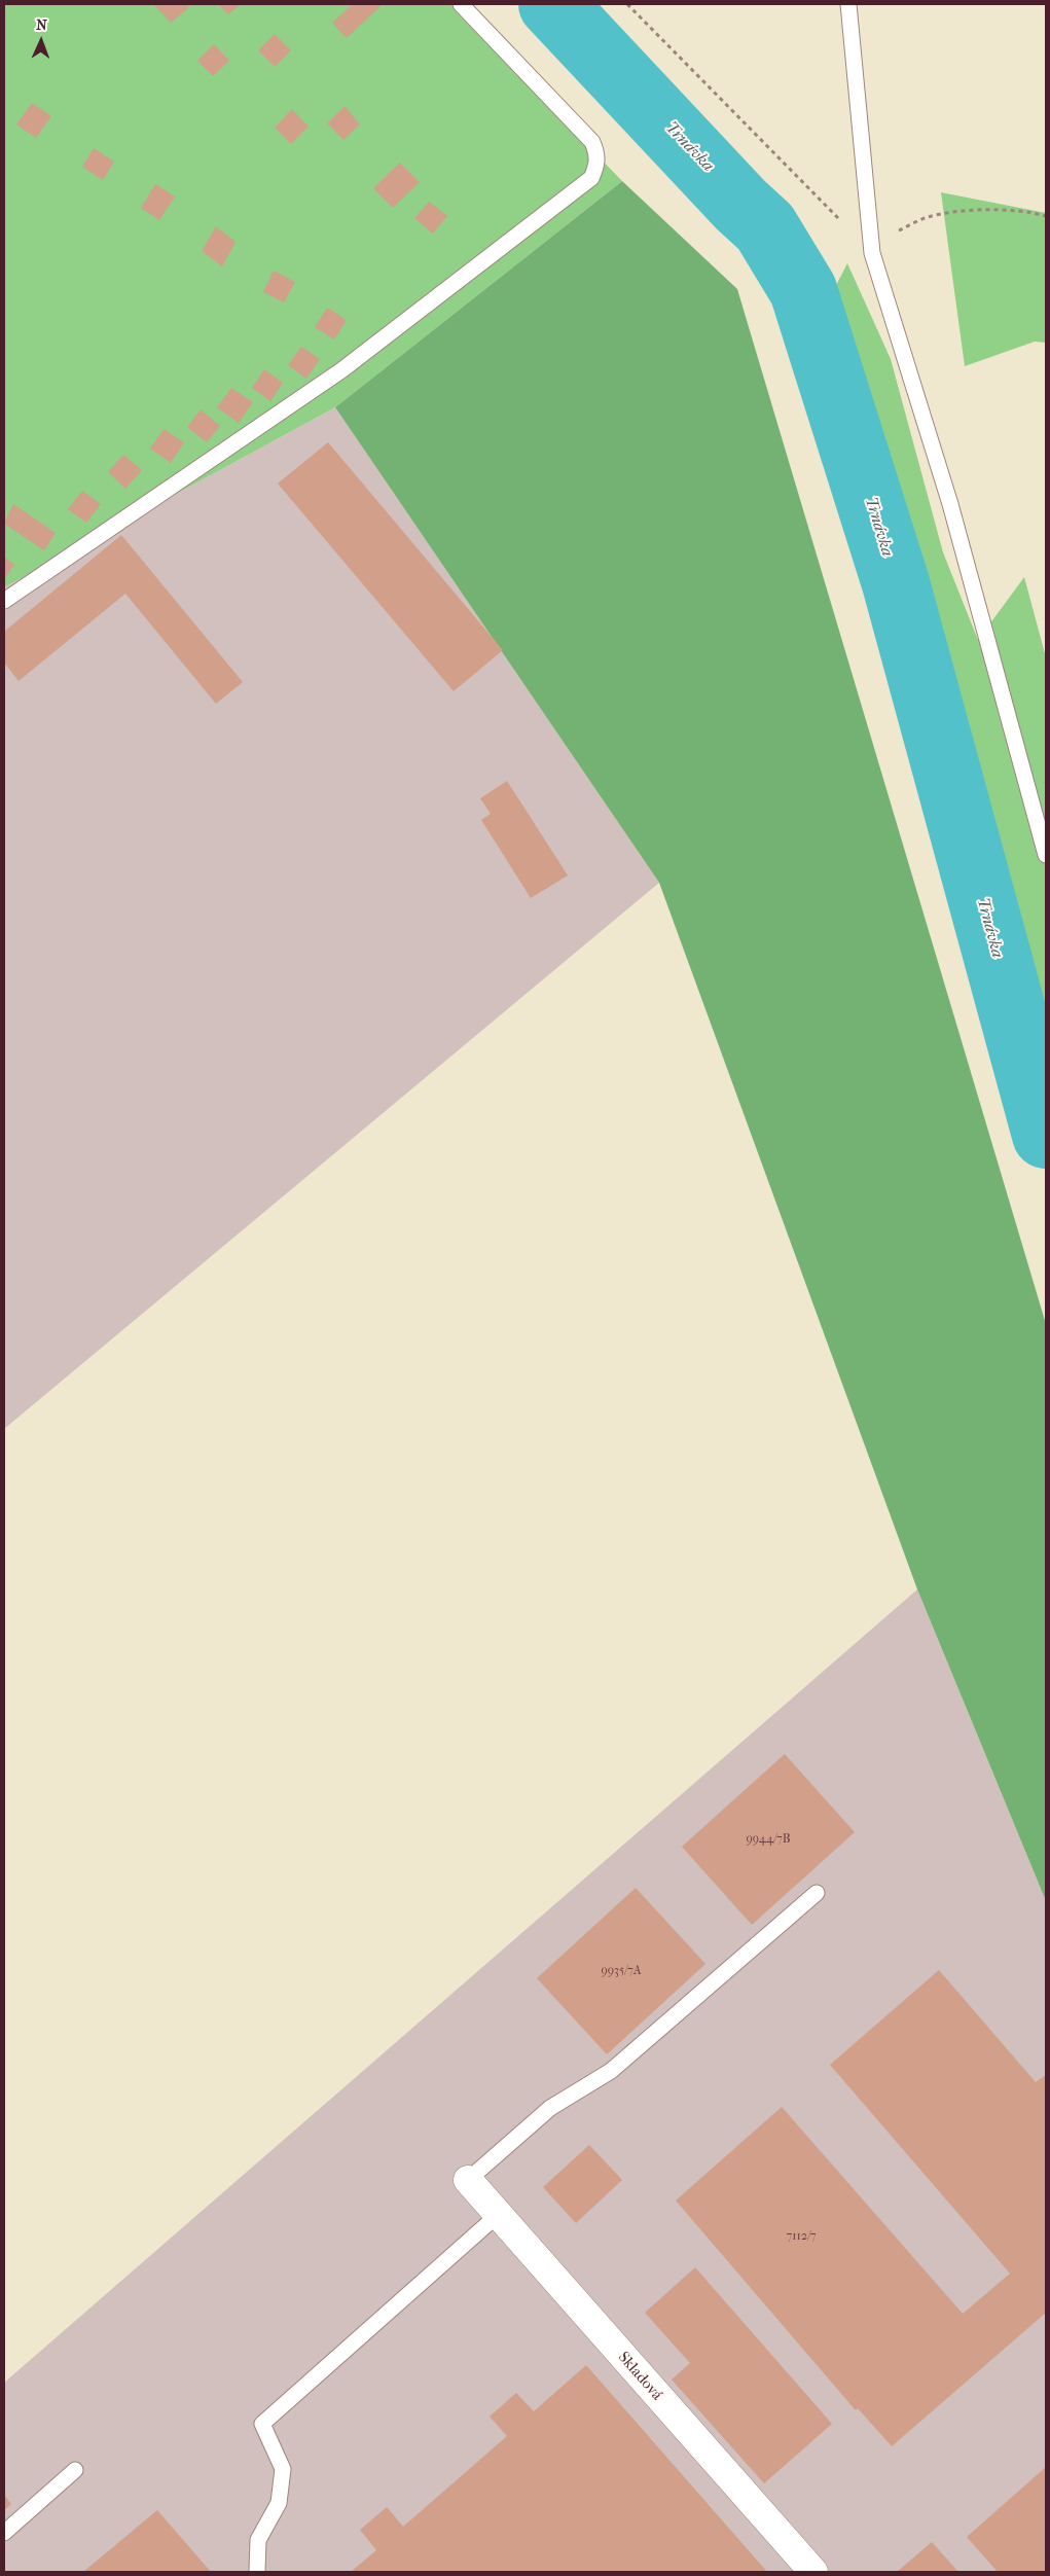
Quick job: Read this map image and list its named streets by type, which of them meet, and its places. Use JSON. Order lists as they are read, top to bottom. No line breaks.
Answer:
{"streets":{"street":["Skladová"]},"water":["Trnávka"],"house_numbers":["9944/7B","9935/7A","7112/7"],"north":"top"}
